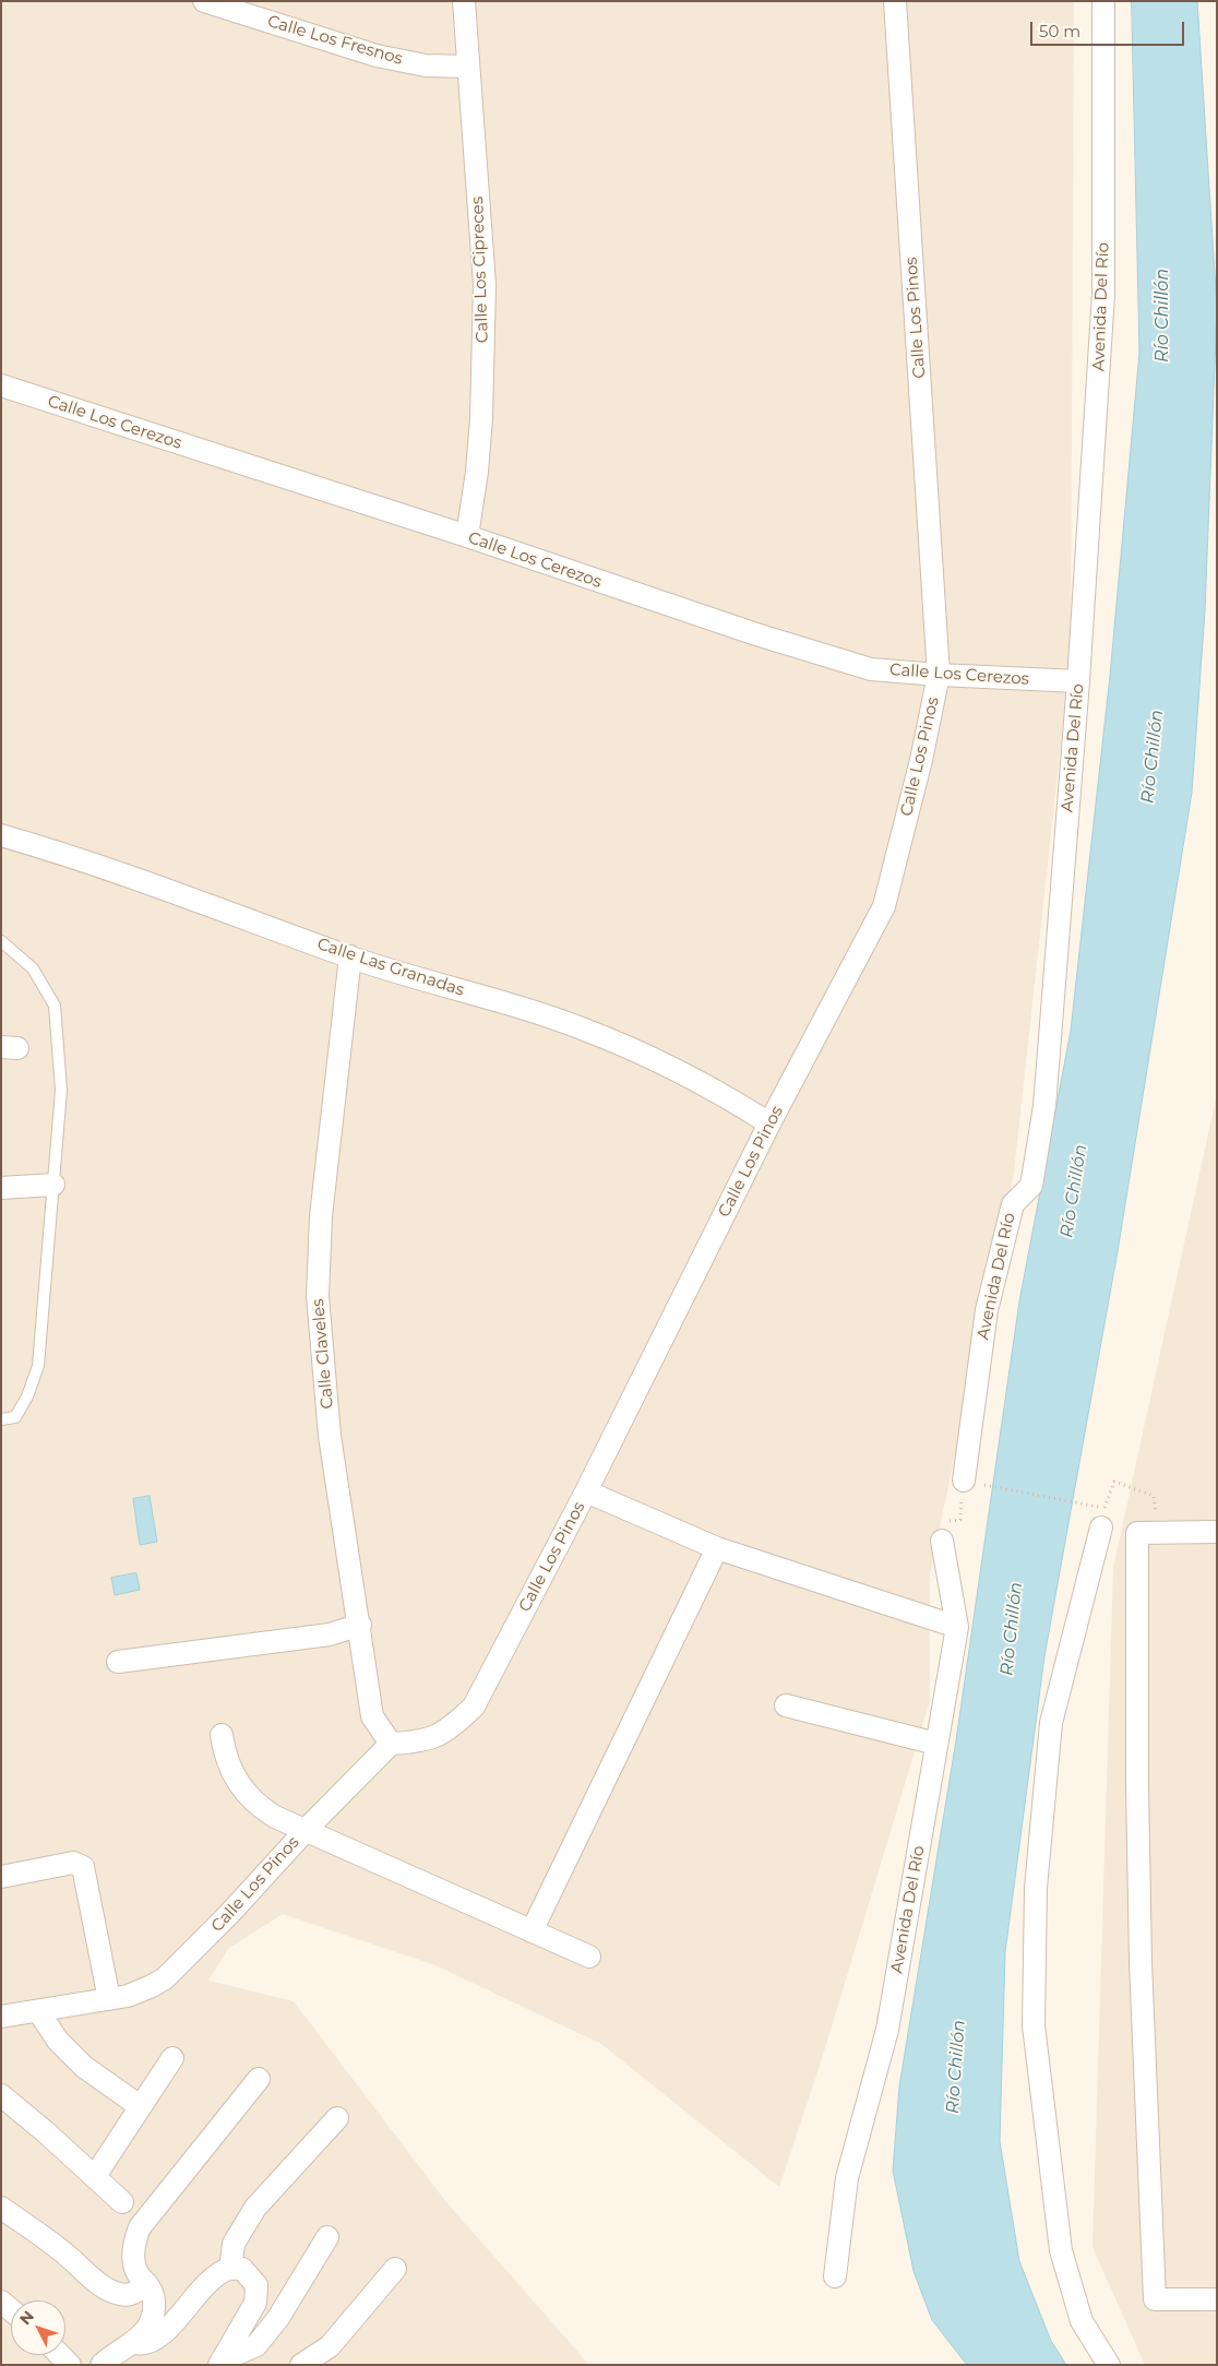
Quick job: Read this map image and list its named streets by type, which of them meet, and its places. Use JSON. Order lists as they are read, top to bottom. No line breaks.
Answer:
{"streets":{"street":["Calle Los Fresnos","Calle Los Cipreces","Avenida Del Río","Calle Los Pinos","Calle Los Cerezos","Calle Las Granadas","Calle Claveles"]},"crossings":[["Calle Los Fresnos","Calle Los Cipreces"],["Calle Los Cipreces","Calle Los Cerezos"],["Avenida Del Río","Calle Los Cerezos"],["Calle Los Pinos","Calle Los Cerezos"],["Calle Los Pinos","Calle Las Granadas"],["Calle Los Pinos","Calle Claveles"],["Calle Las Granadas","Calle Claveles"]],"water":["Río Chillón"],"scale_bar":"50 m","north":"top left"}
